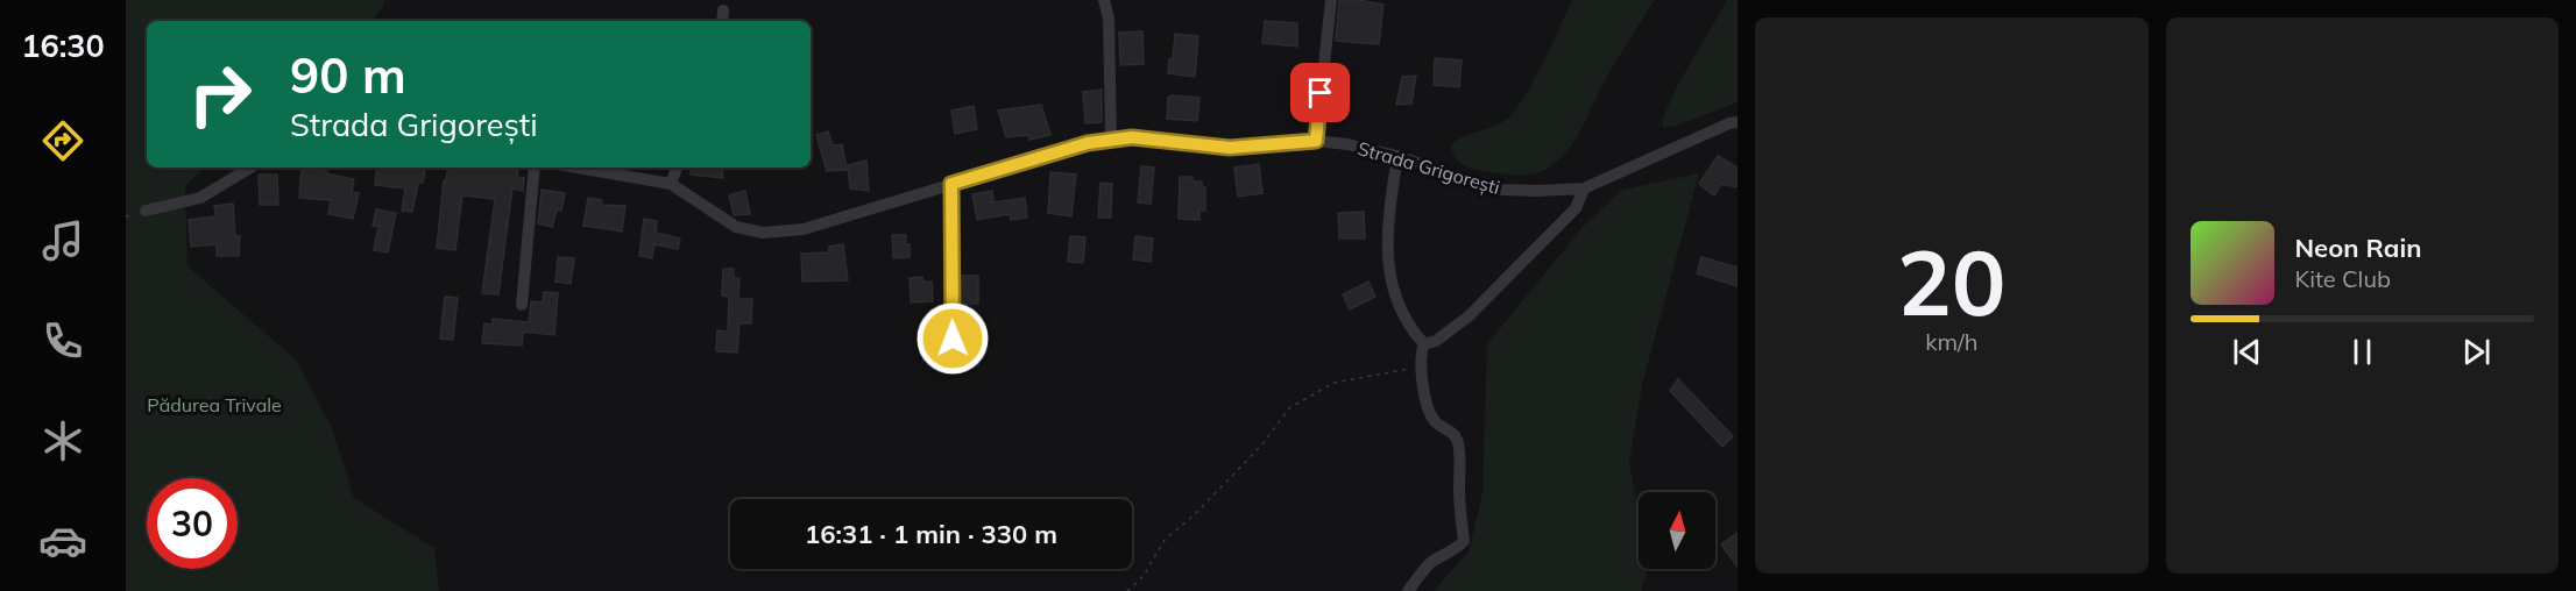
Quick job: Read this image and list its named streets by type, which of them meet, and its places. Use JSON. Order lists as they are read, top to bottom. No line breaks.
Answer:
{"streets":{"street":["Strada Grigorești"]},"parks":["Pădurea Trivale"],"north":"top","page":{"tabs":"16:30","tile":["20","km/h"],"turn":["90 m","Strada Grigorești"],"song":["Neon Rain","Kite Club"],"limit":"30","trip":"16:31 · 1 min · 330 m"}}
